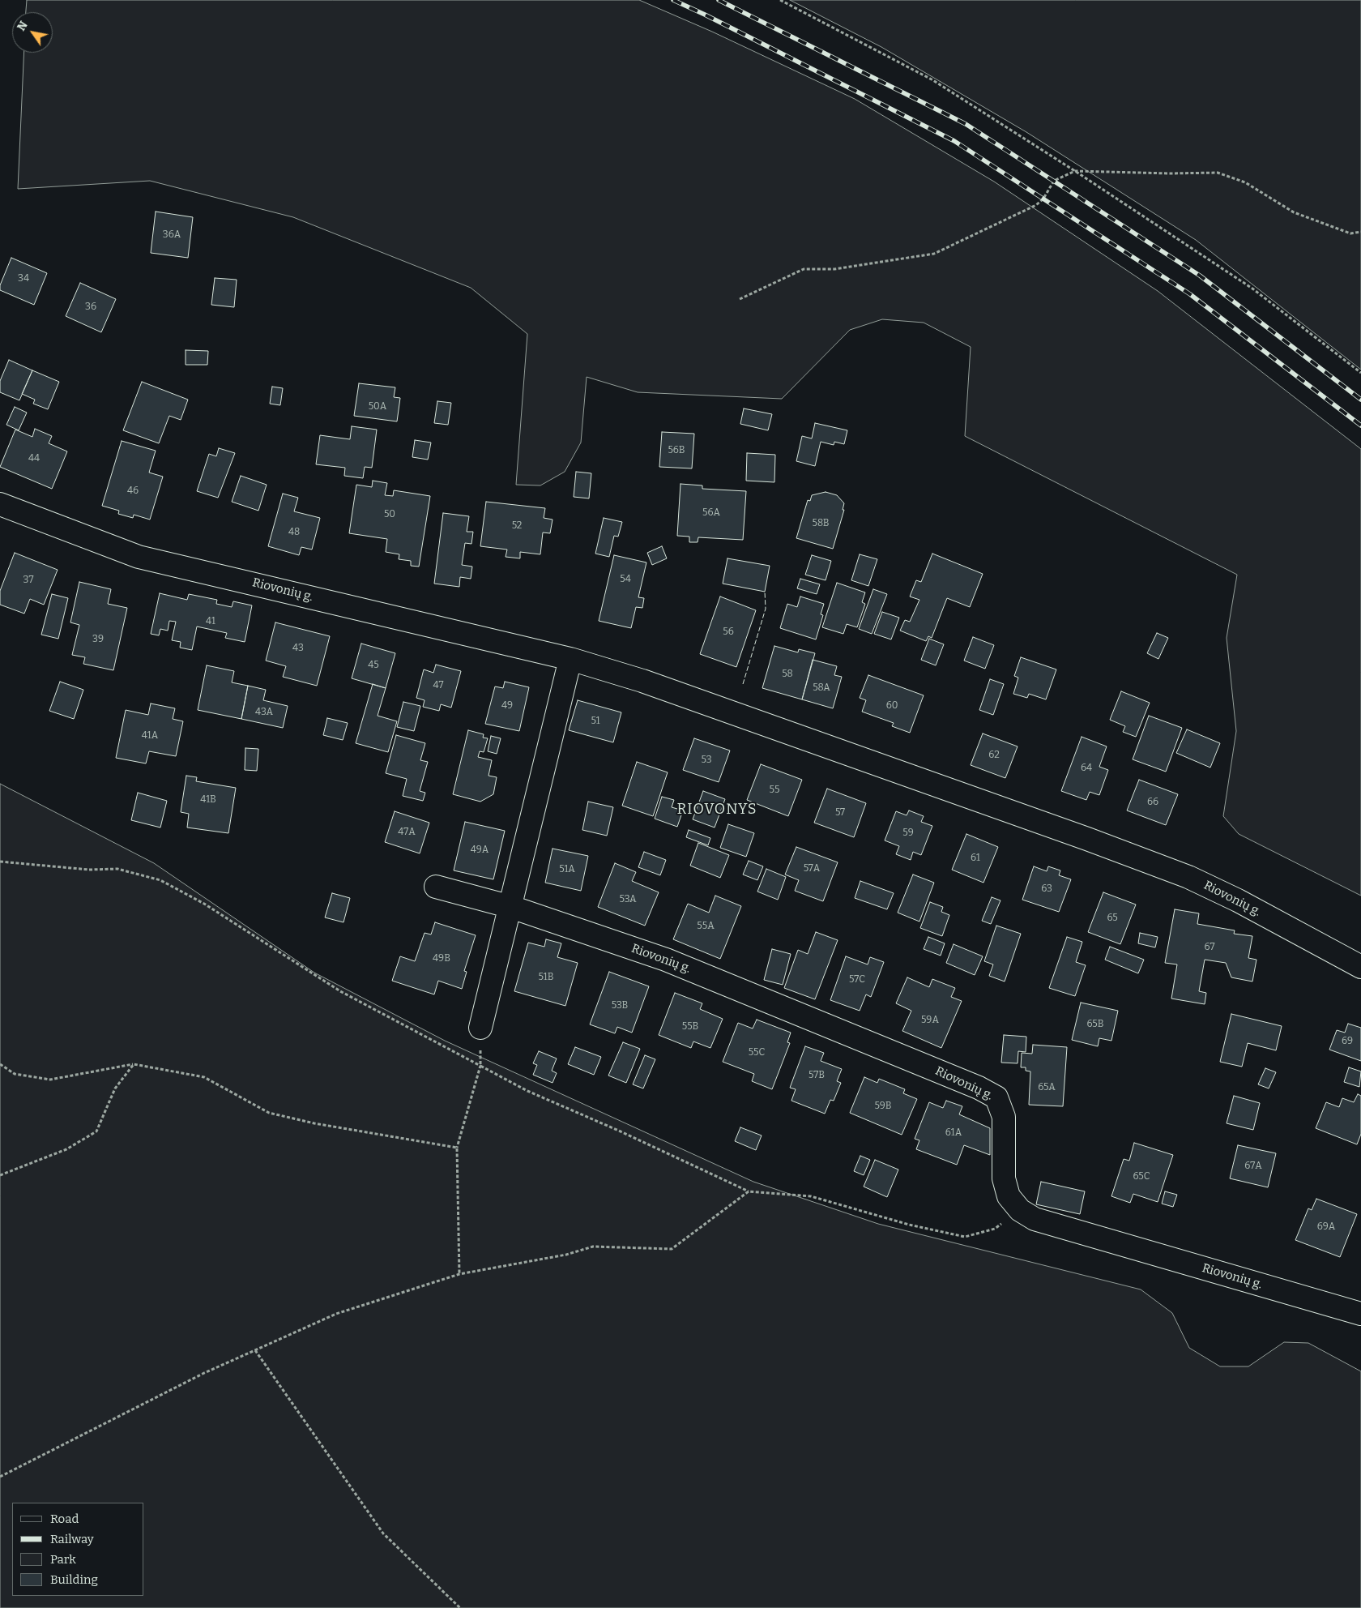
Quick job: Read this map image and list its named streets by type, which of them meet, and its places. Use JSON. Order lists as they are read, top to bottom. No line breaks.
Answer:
{"streets":{"street":["Riovonių g."]},"districts":["RIOVONYS"],"house_numbers":["36A","34","36","50A","56B","44","46","56A","50","58B","52","48","54","37","41","56","39","43","45","58","47","58A","49","60","43A","51","41A","62","53","64","55","41B","66","57","47A","59","49A","61","57A","51A","63","53A","65","55A","67","49B","51B","57C","53B","59A","65B","55B","69","55C","57B","65A","59B","61A","67A","65C","69A"],"legend":["Road","Railway","Park","Building"],"north":"top left"}
